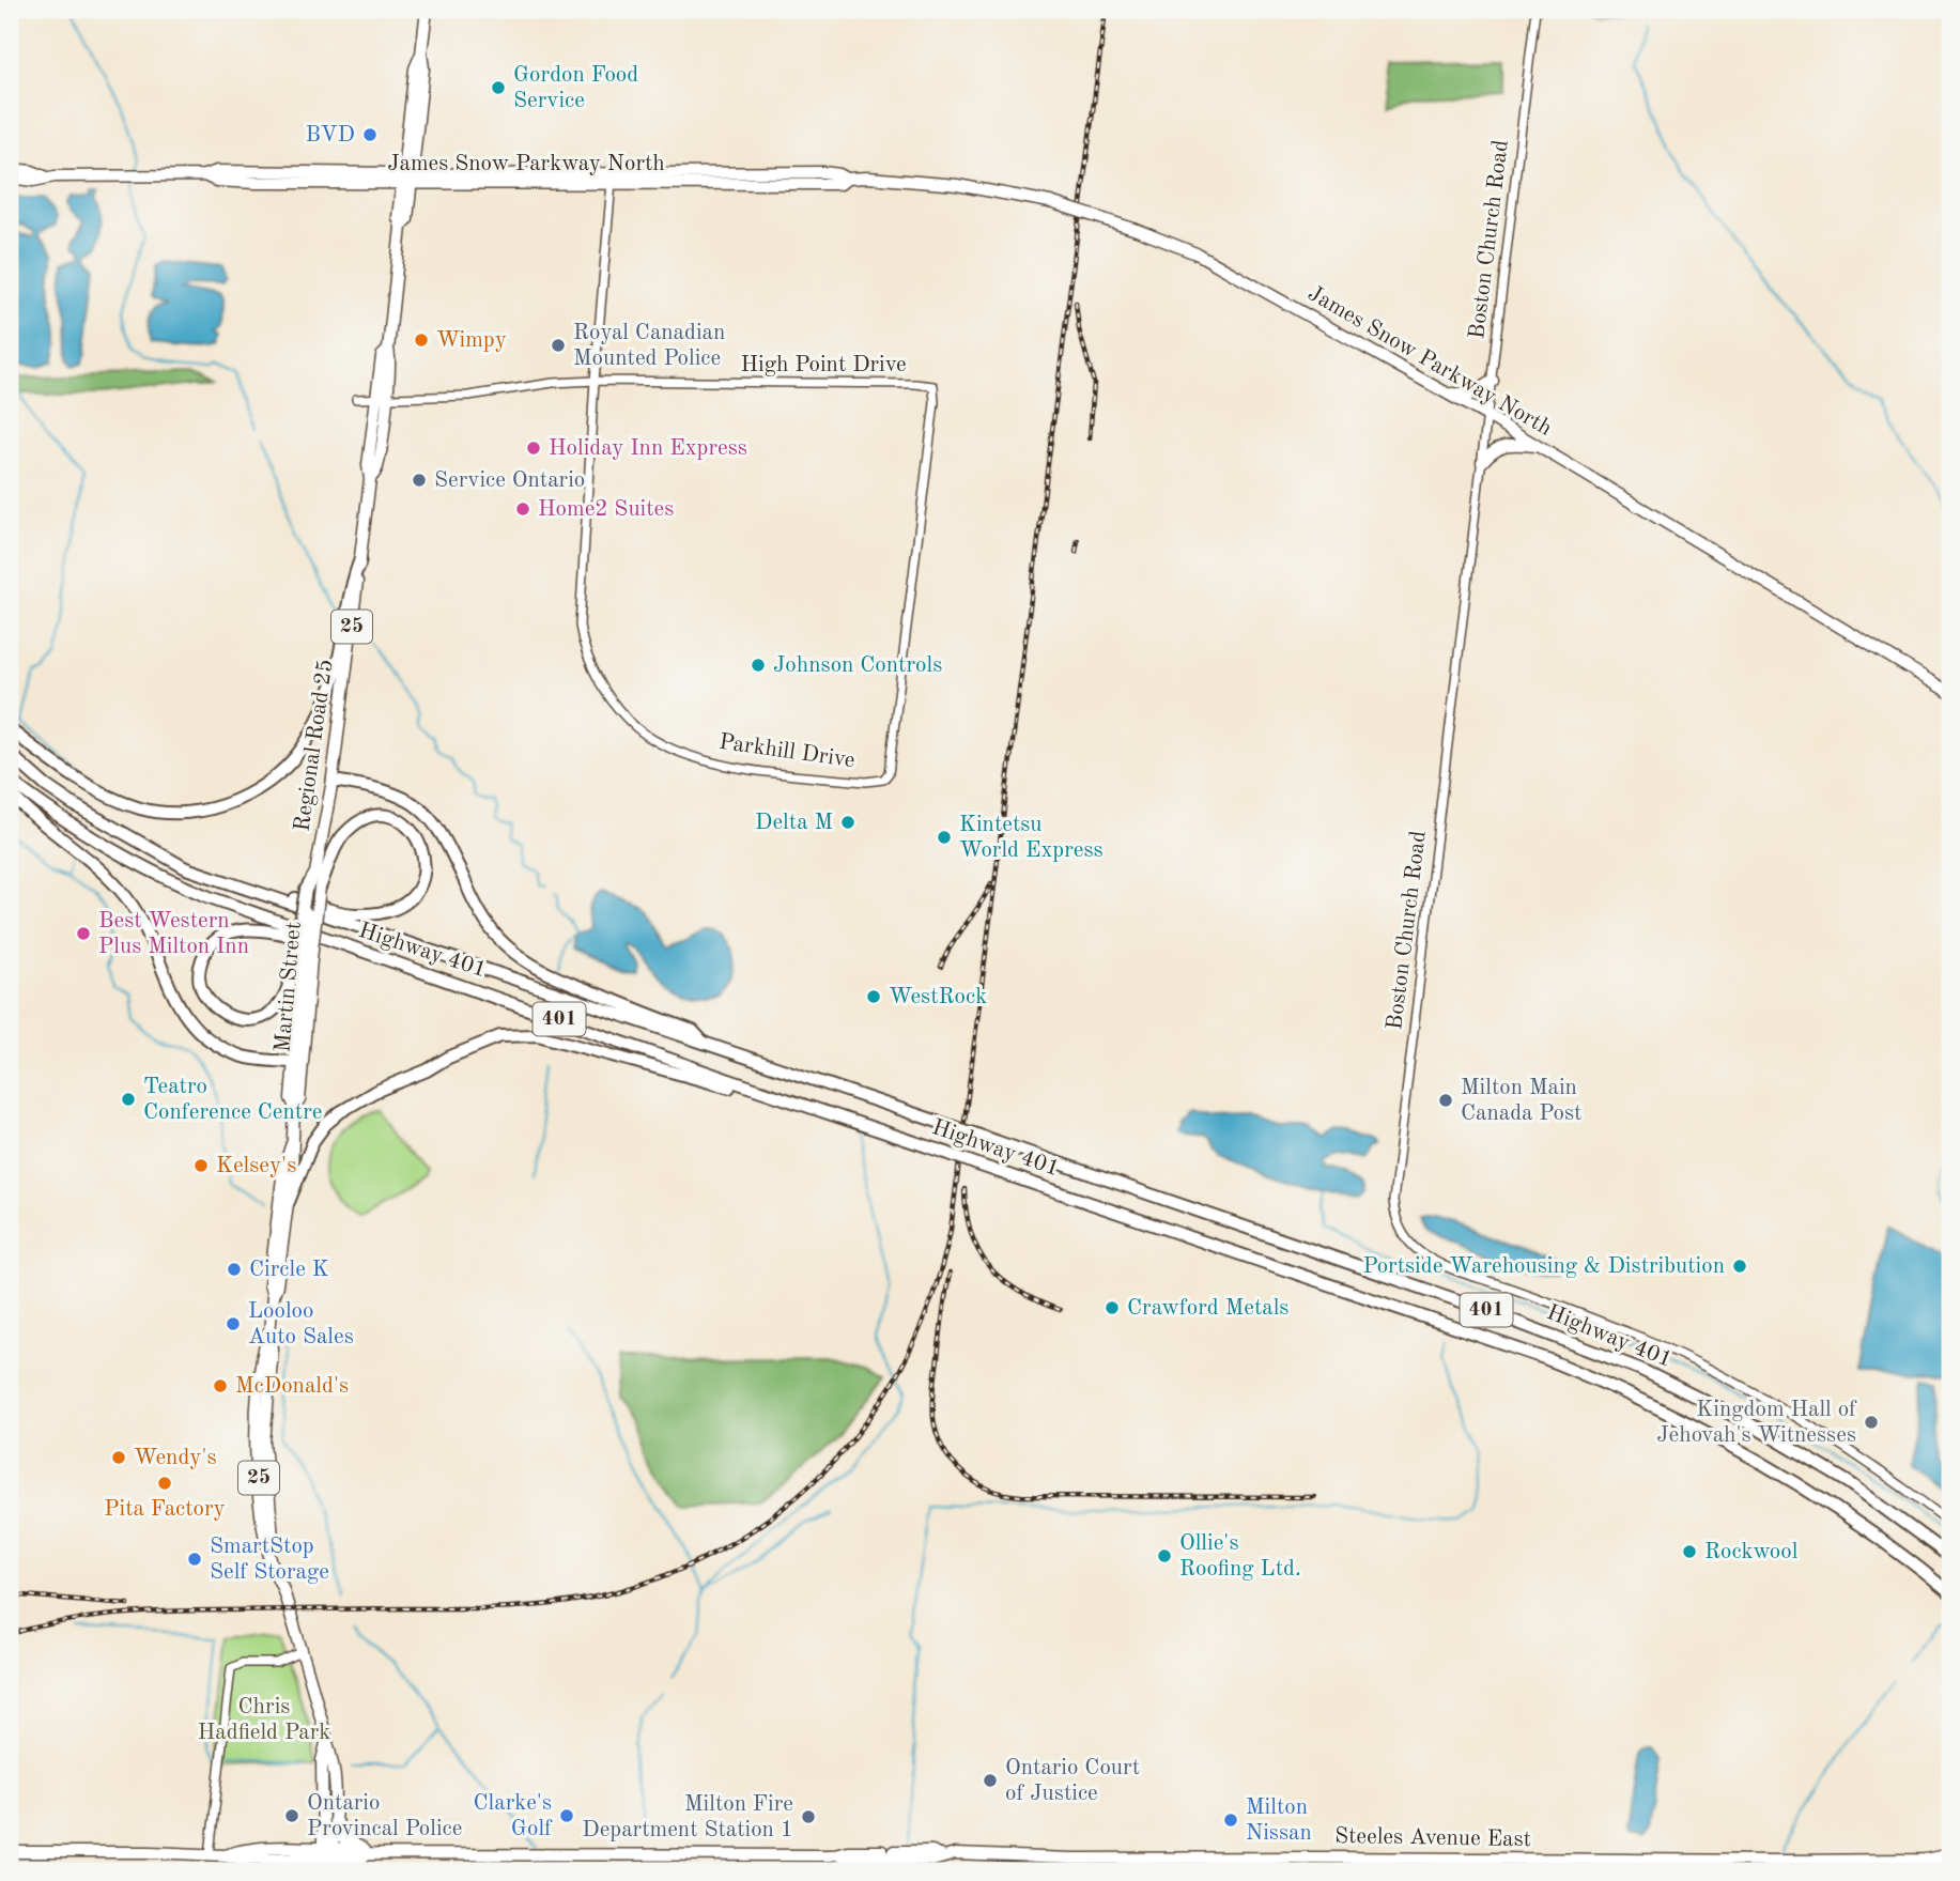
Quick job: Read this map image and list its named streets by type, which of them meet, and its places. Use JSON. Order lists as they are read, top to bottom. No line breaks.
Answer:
{"streets":{"highway":["Highway 401","401"],"main road":["James Snow Parkway North","25","Regional Road 25","Martin Street","Steeles Avenue East"],"street":["Boston Church Road","High Point Drive","Parkhill Drive"]},"crossings":[["James Snow Parkway North","Boston Church Road"],["James Snow Parkway North","Regional Road 25"],["James Snow Parkway North","Parkhill Drive"],["High Point Drive","Regional Road 25"],["High Point Drive","Parkhill Drive"],["Martin Street","Steeles Avenue East"]],"parks":["Chris Hadfield Park"],"places":["Gordon Food Service","BVD","Wimpy","Royal Canadian Mounted Police","Holiday Inn Express","Service Ontario","Home2 Suites","Johnson Controls","Delta M","Kintetsu World Express","Best Western Plus Milton Inn","WestRock","Teatro Conference Centre","Milton Main Canada Post","Kelsey's","Portside Warehousing & Distribution","Circle K","Crawford Metals","Looloo Auto Sales","McDonald's","Kingdom Hall of Jehovah's Witnesses","Wendy's","Pita Factory","Rockwool","Ollie's Roofing Ltd.","SmartStop Self Storage","Ontario Court of Justice","Ontario Provincal Police","Clarke's Golf","Milton Fire Department Station 1","Milton Nissan"]}
